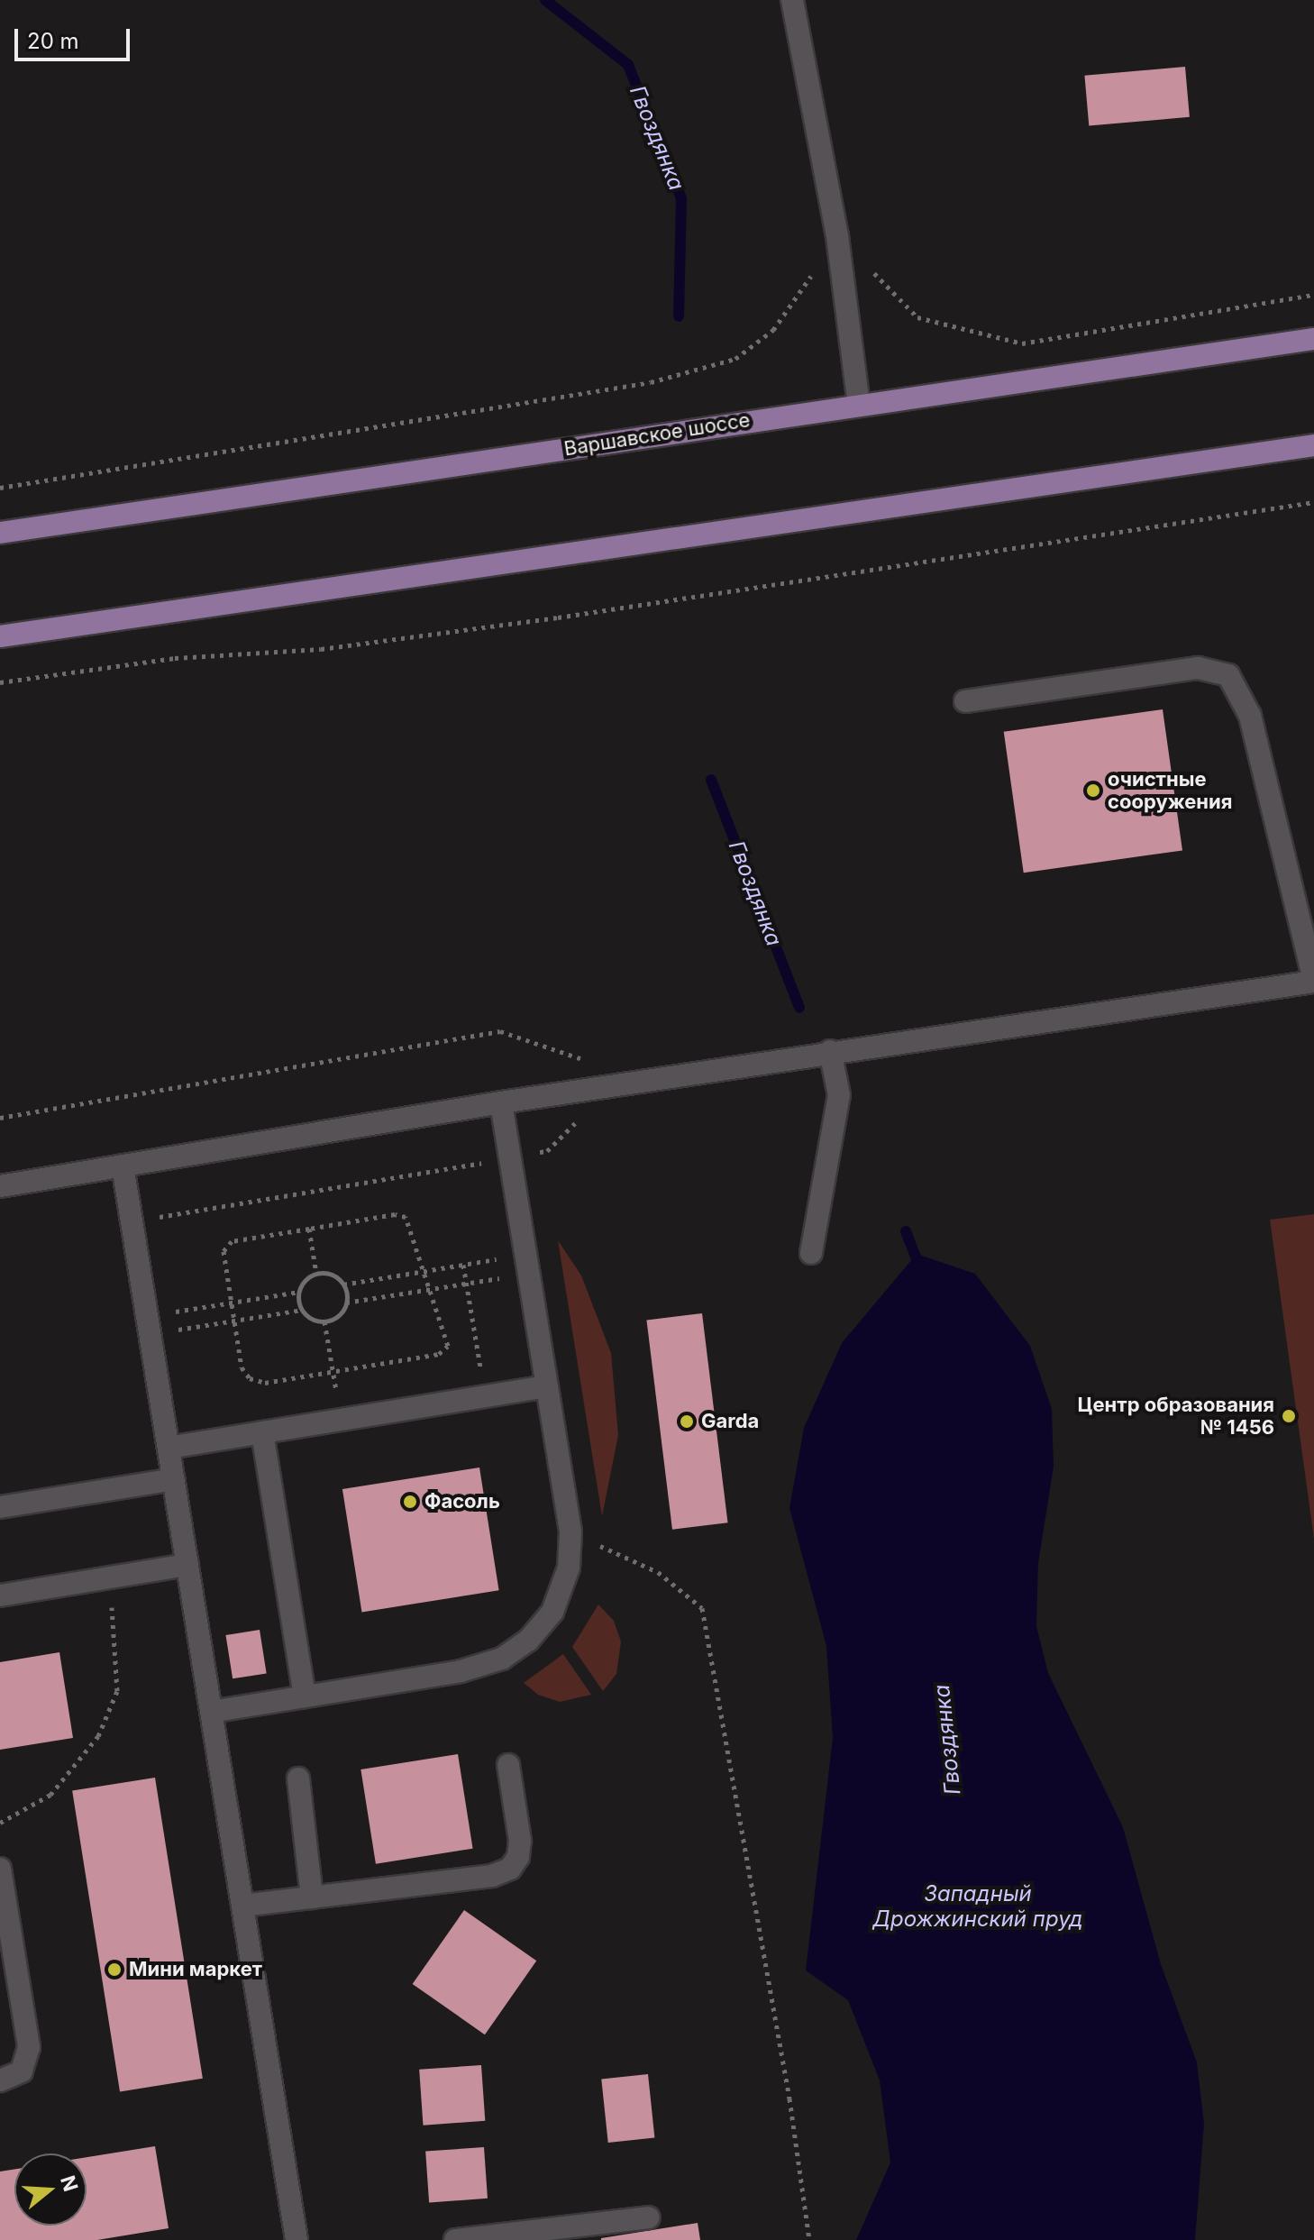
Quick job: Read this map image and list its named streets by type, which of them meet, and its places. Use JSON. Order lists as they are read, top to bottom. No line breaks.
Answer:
{"streets":{"main road":["Варшавское шоссе"]},"water":["Гвоздянка","Западный Дрожжинский пруд"],"places":["очистные сооружения","Центр образования № 1456","Garda","Фасоль","Мини маркет"],"scale_bar":"20 m","north":"right"}
